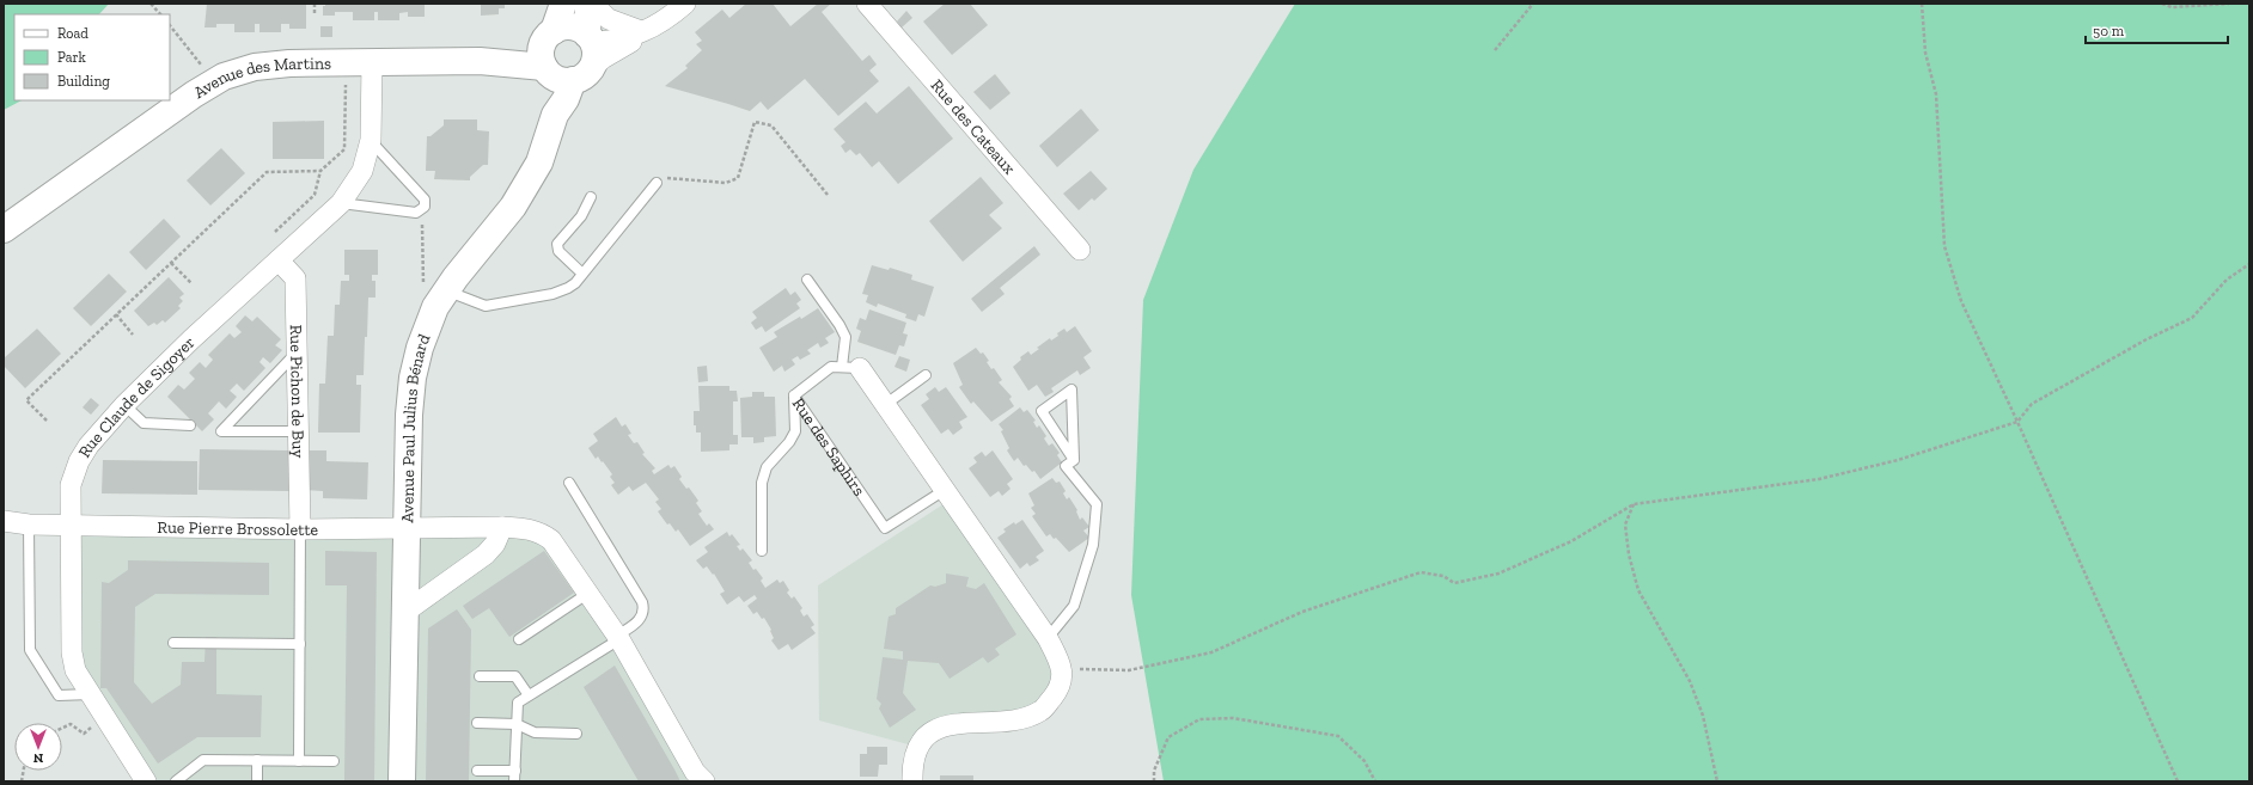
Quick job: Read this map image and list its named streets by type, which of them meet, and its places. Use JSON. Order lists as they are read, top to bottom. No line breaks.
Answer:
{"streets":{"main road":["Avenue des Martins","Avenue Paul Julius Bénard"],"street":["Rue des Cateaux","Rue Pichon de Buy","Rue Claude de Sigoyer","Rue Pierre Brossolette"],"lane":["Rue des Saphirs"]},"crossings":[["Avenue des Martins","Rue Claude de Sigoyer"],["Avenue des Martins","Avenue Paul Julius Bénard"],["Rue Pichon de Buy","Rue Claude de Sigoyer"],["Rue Pichon de Buy","Rue Pierre Brossolette"],["Rue Claude de Sigoyer","Rue Pierre Brossolette"],["Avenue Paul Julius Bénard","Rue Pierre Brossolette"]],"legend":["Road","Park","Building"],"scale_bar":"50 m","north":"bottom"}
